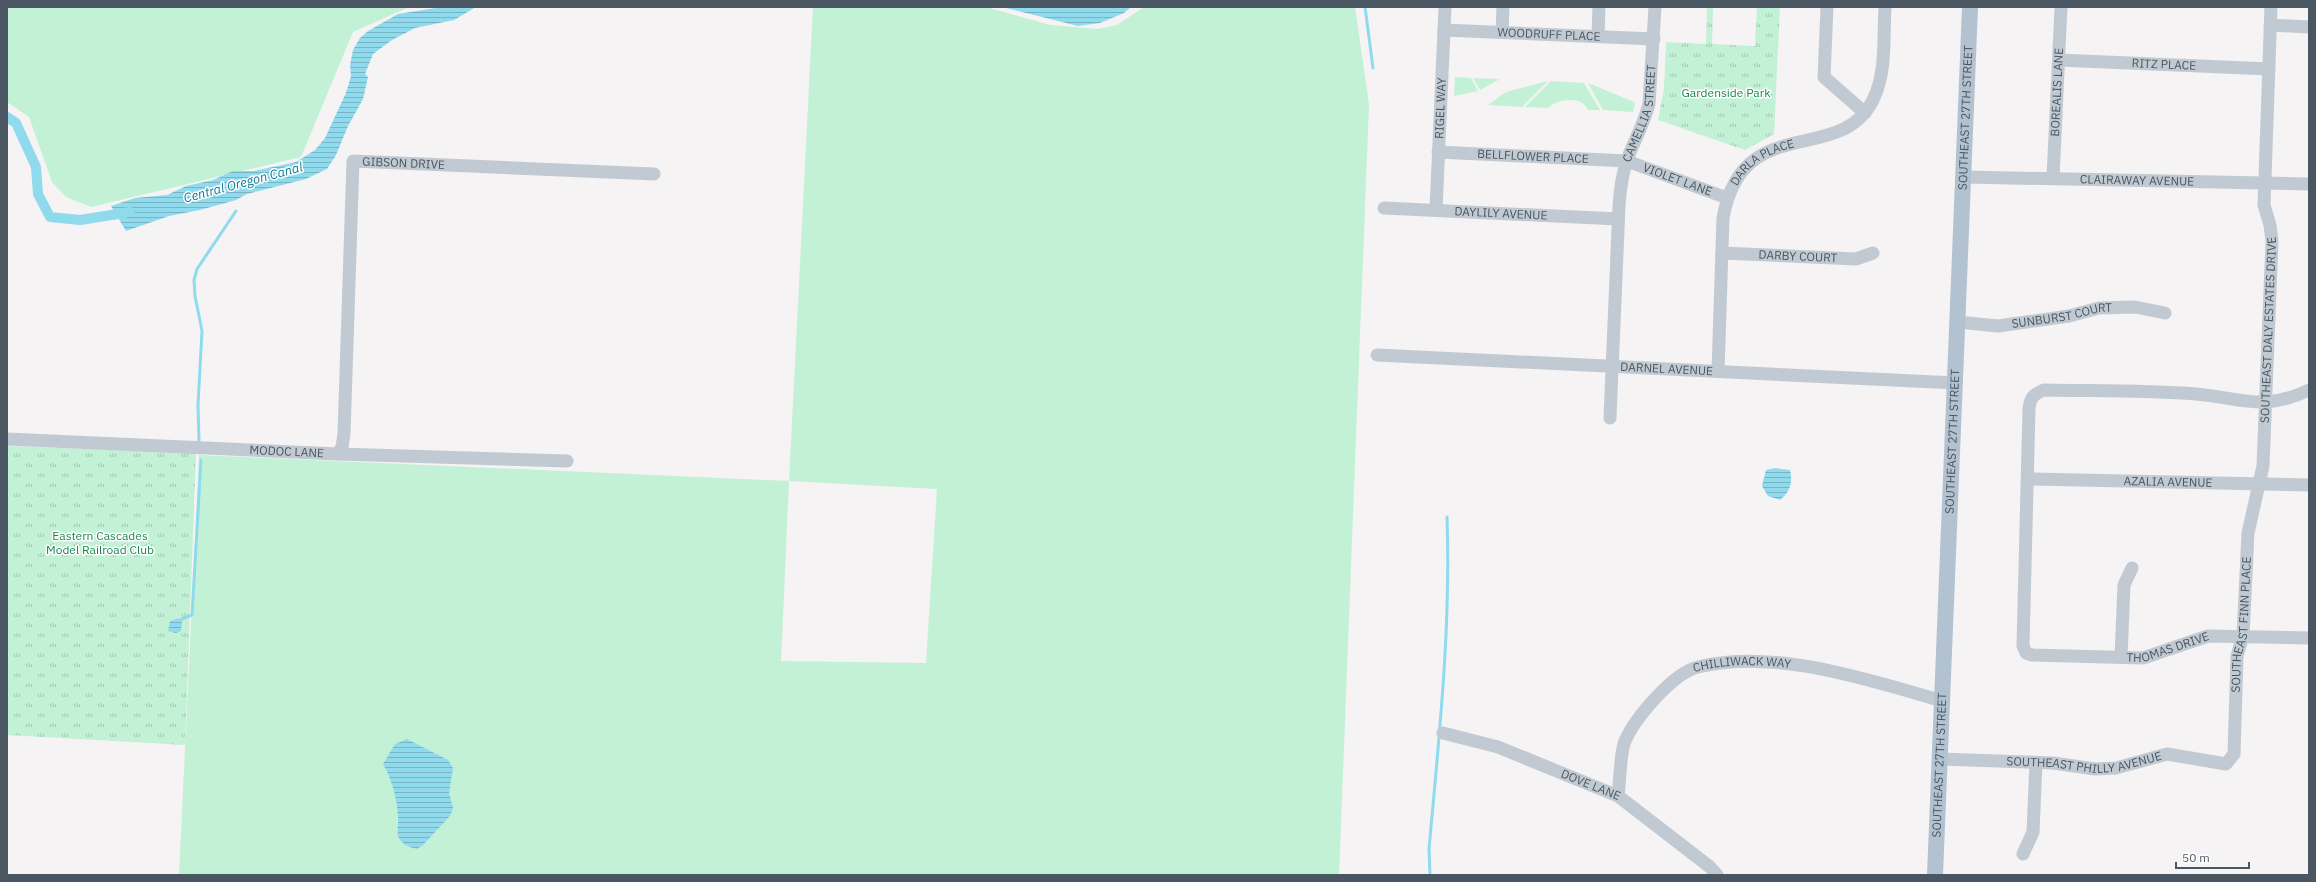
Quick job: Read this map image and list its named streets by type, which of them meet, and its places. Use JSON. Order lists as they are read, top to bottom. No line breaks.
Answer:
{"streets":{"main road":["SOUTHEAST 27TH STREET"],"street":["WOODRUFF PLACE","RITZ PLACE","BOREALIS LANE","RIGEL WAY","CAMELLIA STREET","BELLFLOWER PLACE","GIBSON DRIVE","DARLA PLACE","VIOLET LANE","CLAIRAWAY AVENUE","DAYLILY AVENUE","DARBY COURT","SUNBURST COURT","SOUTHEAST DALY ESTATES DRIVE","DARNEL AVENUE","MODOC LANE","AZALIA AVENUE","SOUTHEAST FINN PLACE","THOMAS DRIVE","CHILLIWACK WAY","SOUTHEAST PHILLY AVENUE","DOVE LANE"]},"crossings":[["WOODRUFF PLACE","RIGEL WAY"],["WOODRUFF PLACE","CAMELLIA STREET"],["RITZ PLACE","BOREALIS LANE"],["RITZ PLACE","SOUTHEAST DALY ESTATES DRIVE"],["BOREALIS LANE","CLAIRAWAY AVENUE"],["RIGEL WAY","BELLFLOWER PLACE"],["RIGEL WAY","DAYLILY AVENUE"],["CAMELLIA STREET","BELLFLOWER PLACE"],["CAMELLIA STREET","VIOLET LANE"],["CAMELLIA STREET","DAYLILY AVENUE"],["CAMELLIA STREET","DARNEL AVENUE"],["SOUTHEAST 27TH STREET","CLAIRAWAY AVENUE"],["SOUTHEAST 27TH STREET","SUNBURST COURT"],["SOUTHEAST 27TH STREET","DARNEL AVENUE"],["SOUTHEAST 27TH STREET","CHILLIWACK WAY"],["SOUTHEAST 27TH STREET","SOUTHEAST PHILLY AVENUE"],["BELLFLOWER PLACE","VIOLET LANE"],["GIBSON DRIVE","MODOC LANE"],["DARLA PLACE","VIOLET LANE"],["DARLA PLACE","DARBY COURT"],["DARLA PLACE","DARNEL AVENUE"],["CLAIRAWAY AVENUE","SOUTHEAST DALY ESTATES DRIVE"],["SOUTHEAST DALY ESTATES DRIVE","AZALIA AVENUE"],["SOUTHEAST DALY ESTATES DRIVE","SOUTHEAST FINN PLACE"],["AZALIA AVENUE","SOUTHEAST FINN PLACE"],["AZALIA AVENUE","THOMAS DRIVE"],["SOUTHEAST FINN PLACE","THOMAS DRIVE"],["SOUTHEAST FINN PLACE","SOUTHEAST PHILLY AVENUE"],["CHILLIWACK WAY","DOVE LANE"]],"water":["Central Oregon Canal"],"parks":["Gardenside Park","Eastern Cascades Model Railroad Club"],"scale_bar":"50 m"}
